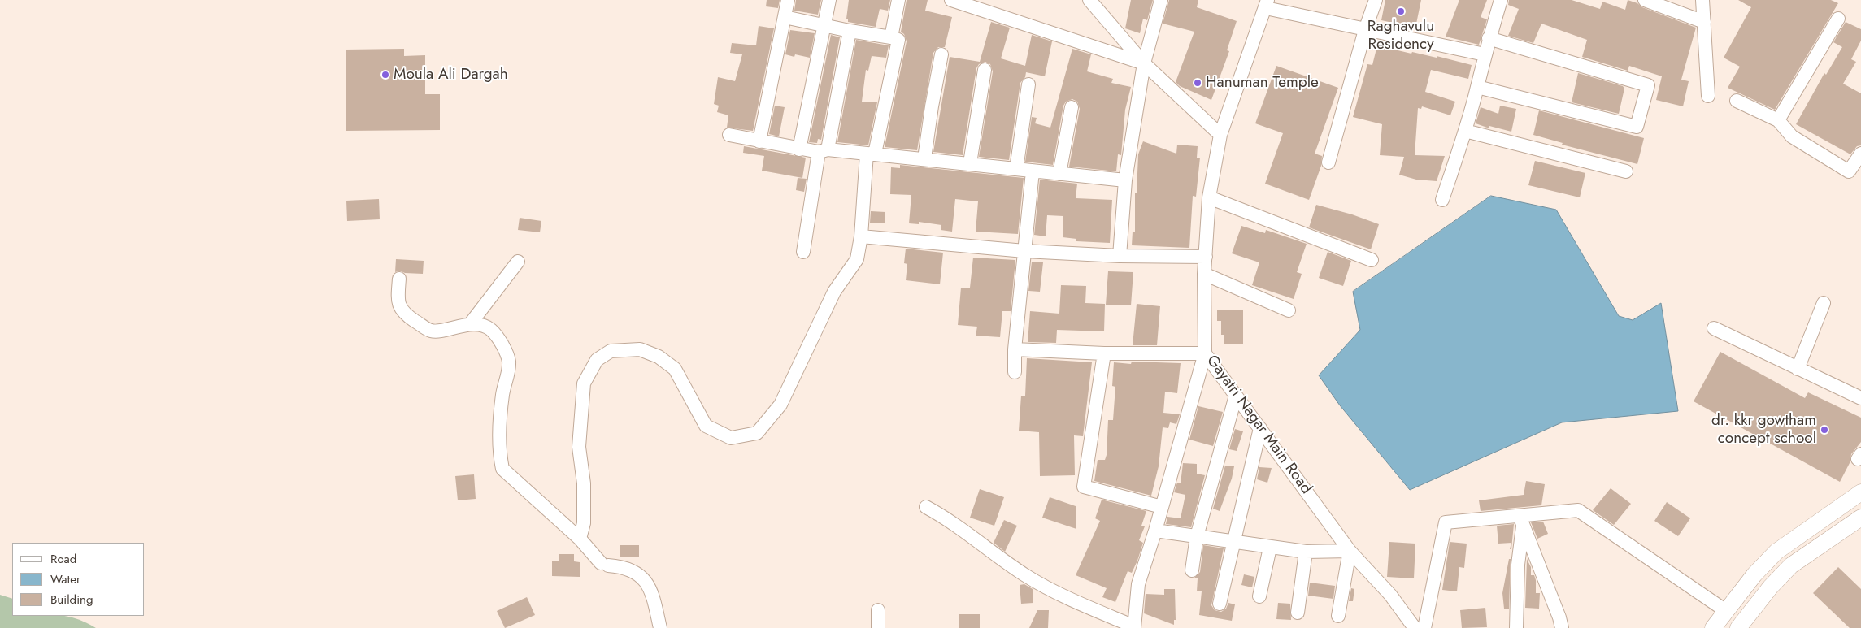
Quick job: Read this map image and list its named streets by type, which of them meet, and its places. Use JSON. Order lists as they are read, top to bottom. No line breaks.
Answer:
{"streets":{"street":["Gayatri Nagar Main Road"]},"places":["Raghavulu Residency","Moula Ali Dargah","Hanuman Temple","dr. kkr gowtham concept school"],"legend":["Road","Water","Building"]}
